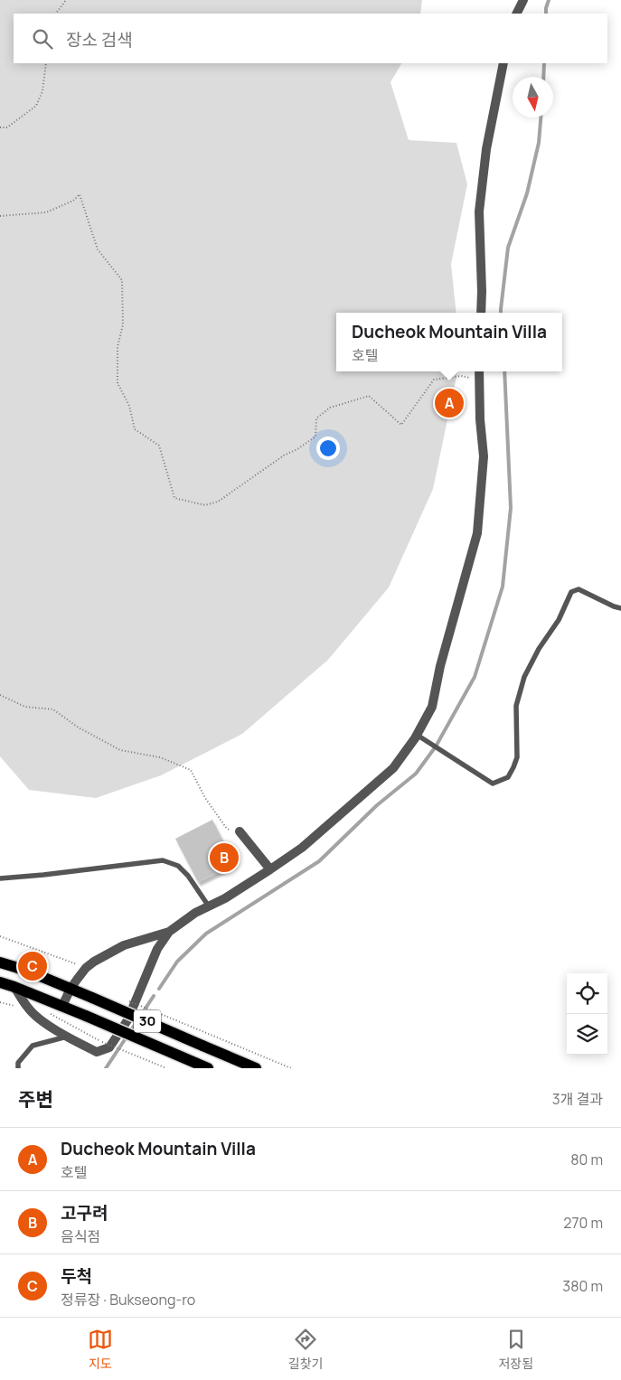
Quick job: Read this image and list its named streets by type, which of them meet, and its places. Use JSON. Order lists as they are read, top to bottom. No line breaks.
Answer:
{"streets":{"main road":["30"]},"north":"bottom","page":{"search":"장소 검색","popup":["Ducheok Mountain Villa","호텔"],"pins":["A","B","C"],"heading":["주변","3개 결과"],"list":[{"mark":"A","name":"Ducheok Mountain Villa","note":"호텔","value":"80 m"},{"mark":"B","name":"고구려","note":"음식점","value":"270 m"},{"mark":"C","name":"두척","note":"정류장 · Bukseong-ro","value":"380 m"}],"nav":["지도","길찾기","저장됨"]}}
